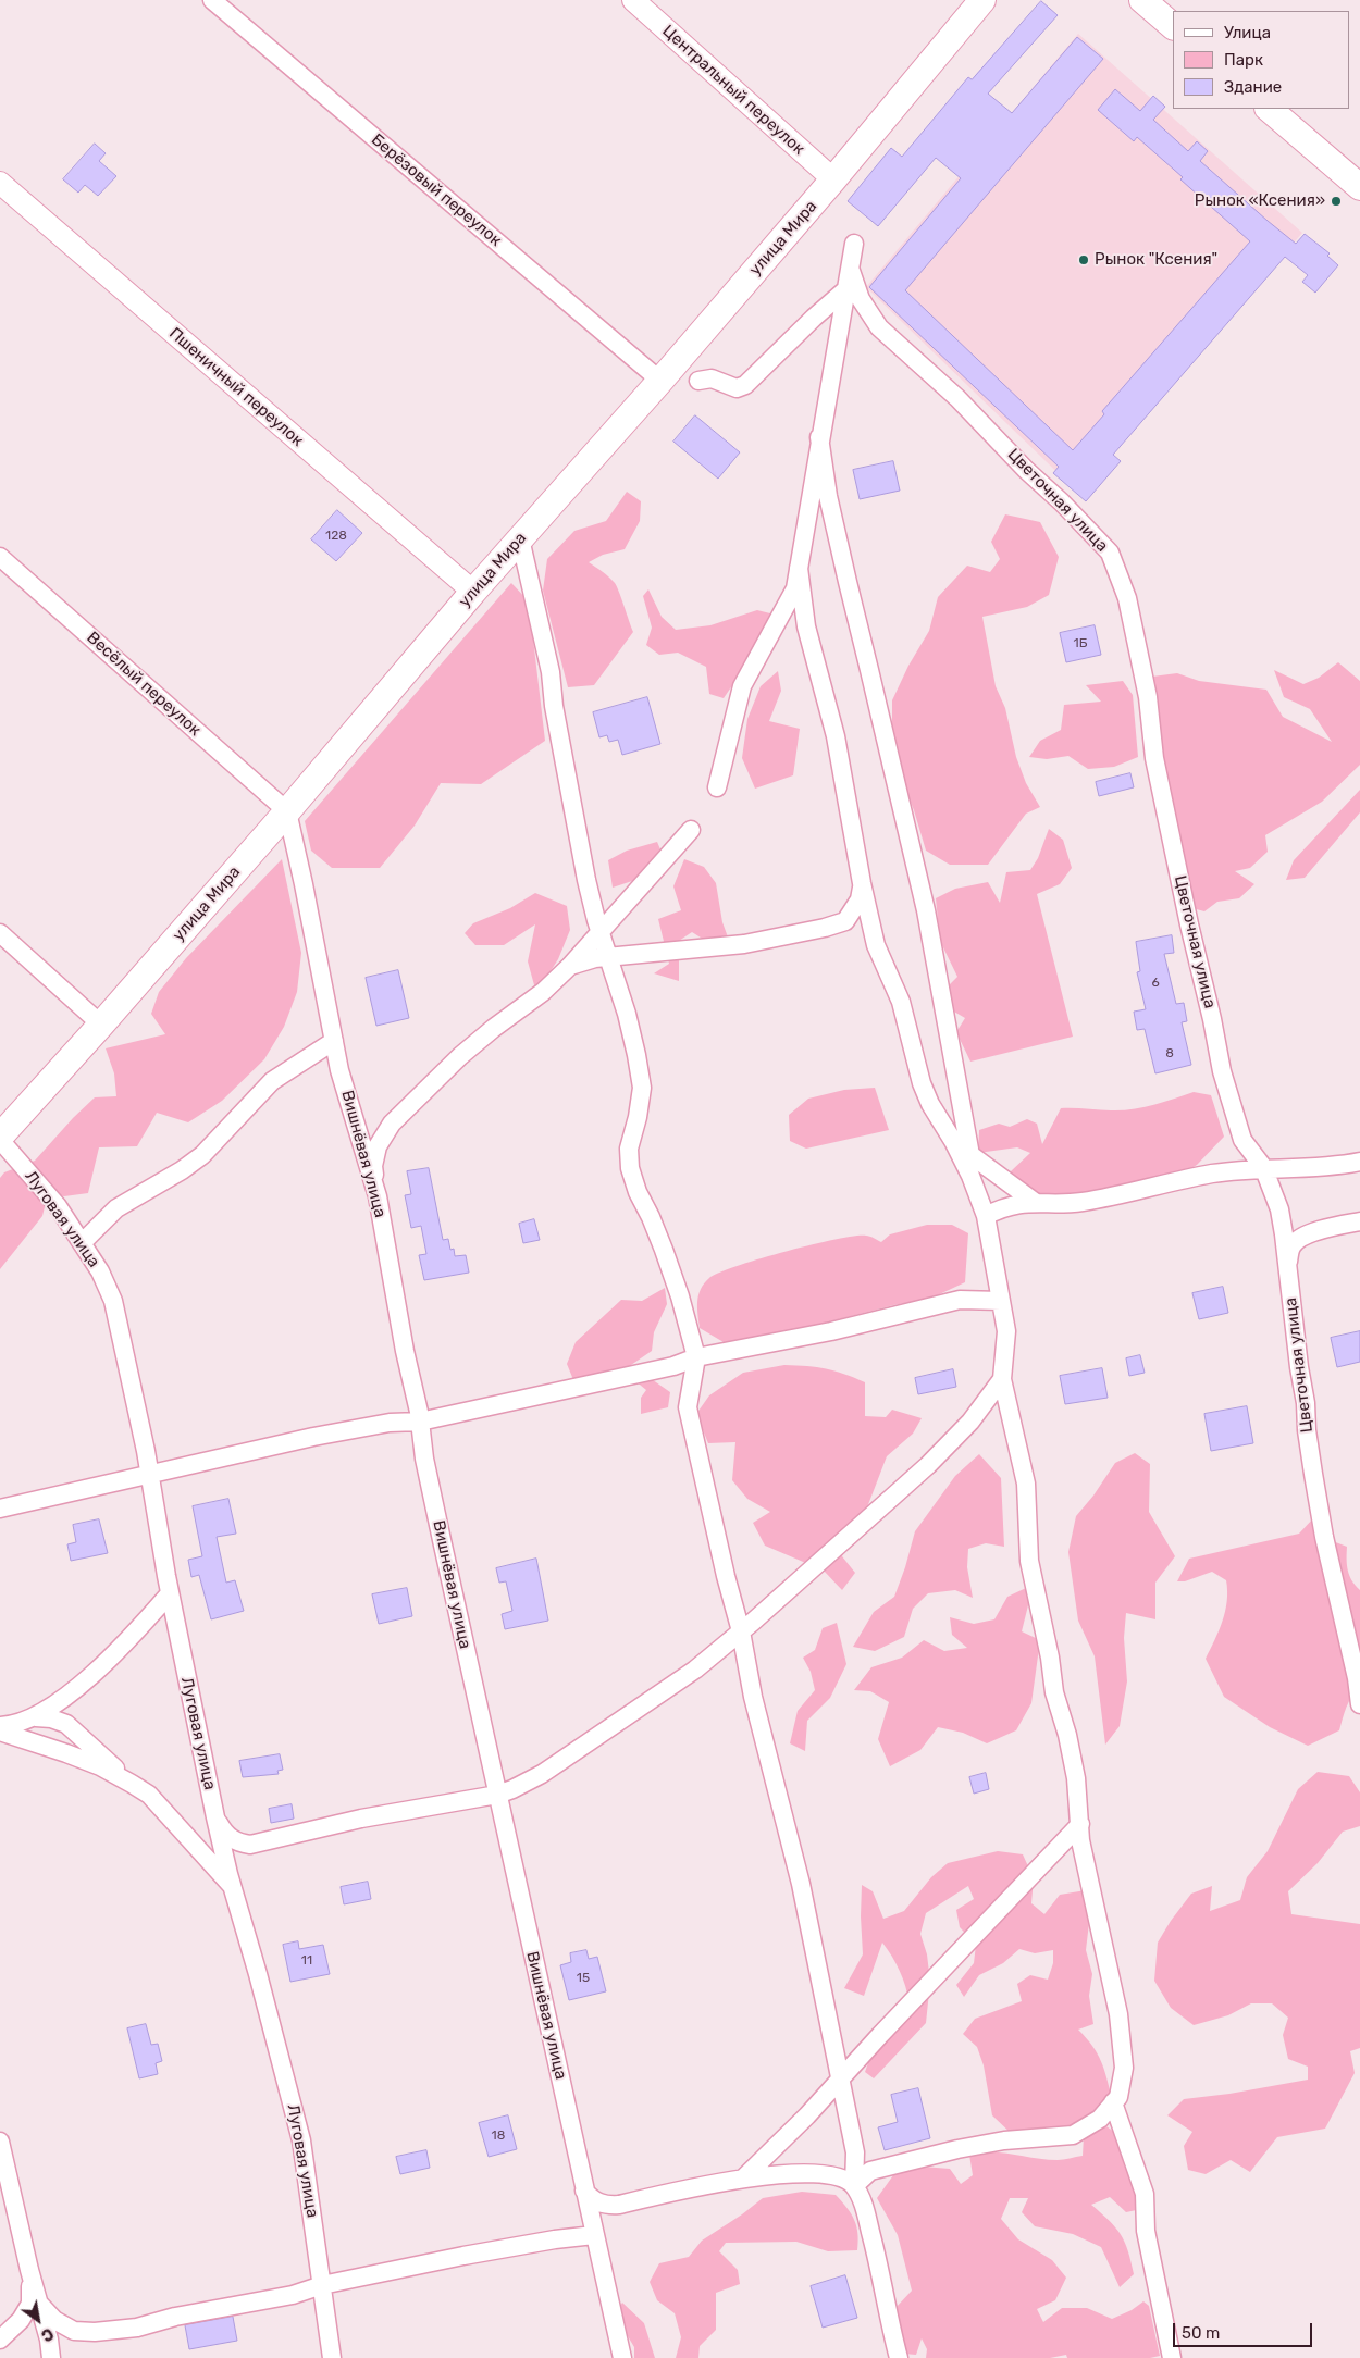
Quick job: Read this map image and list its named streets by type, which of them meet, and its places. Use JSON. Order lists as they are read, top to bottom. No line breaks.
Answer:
{"streets":{"main road":["улица Мира"],"street":["Центральный переулок","Берёзовый переулок","Пшеничный переулок","Цветочная улица","Весёлый переулок","Вишнёвая улица","Луговая улица"]},"crossings":[["Центральный переулок","улица Мира"],["Берёзовый переулок","улица Мира"],["улица Мира","Пшеничный переулок"],["улица Мира","Весёлый переулок"],["улица Мира","Вишнёвая улица"],["улица Мира","Луговая улица"],["Весёлый переулок","Вишнёвая улица"]],"places":["Рынок «Ксения»","Рынок \"Ксения\""],"house_numbers":["128","1Б","6","8","11","15","18"],"legend":["Улица","Парк","Здание"],"scale_bar":"50 m","north":"bottom right"}
